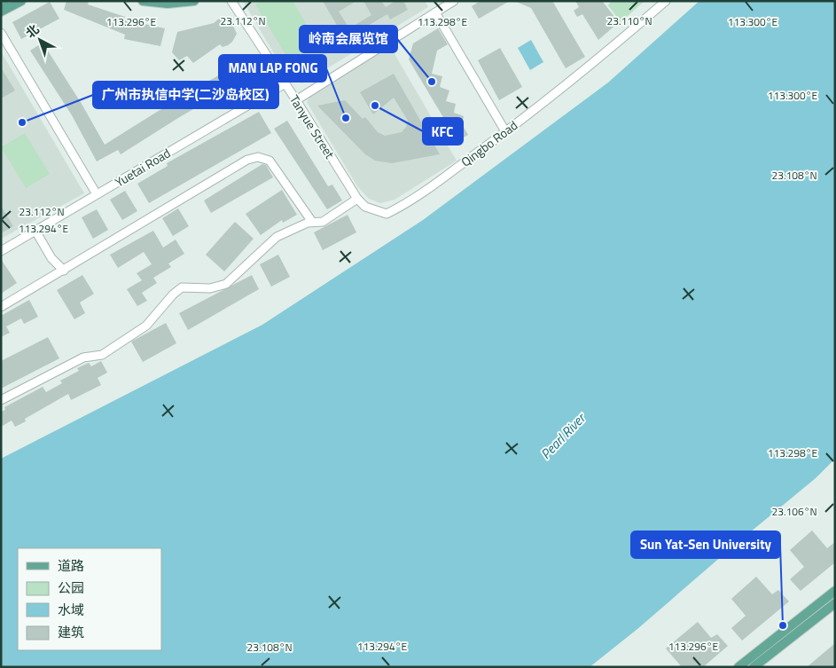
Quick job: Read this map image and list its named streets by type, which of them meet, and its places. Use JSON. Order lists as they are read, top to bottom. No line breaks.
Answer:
{"streets":{"street":["Tanyue Street","Qingbo Road","Yuetai Road"]},"crossings":[["Tanyue Street","Qingbo Road"],["Tanyue Street","Yuetai Road"]],"water":["Pearl River"],"places":["岭南会展览馆","KFC","MAN LAP FONG","广州市执信中学(二沙岛校区)","Sun Yat-Sen University"],"legend":["道路","公园","水域","建筑"],"north":"top left","coordinates":["23.112°N","23.110°N","113.298°E","113.296°E","113.300°E","23.108°N","113.294°E","23.106°N"]}
